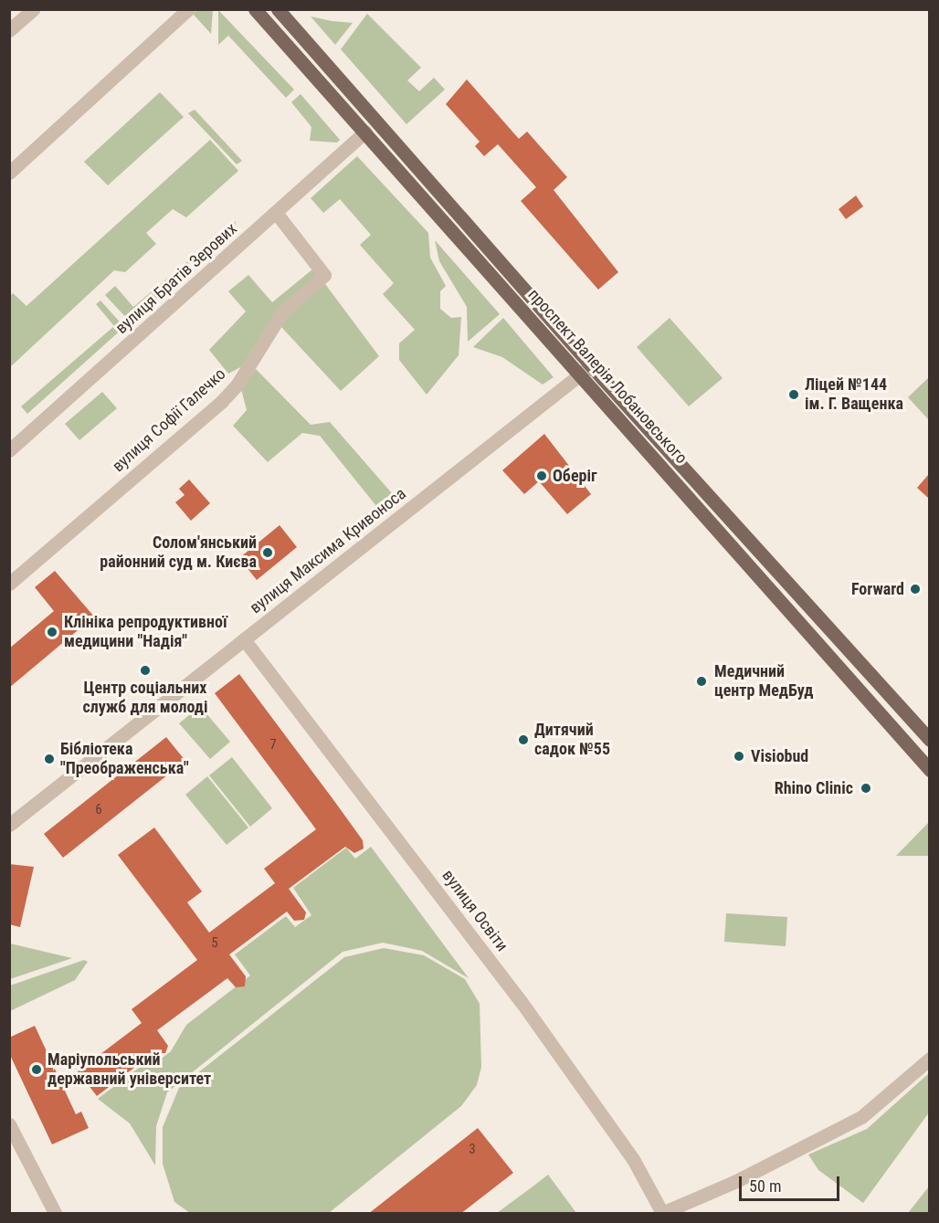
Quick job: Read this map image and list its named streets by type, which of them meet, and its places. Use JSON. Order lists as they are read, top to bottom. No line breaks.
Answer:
{"streets":{"main road":["проспект Валерія Лобановського"],"street":["вулиця Братів Зерових","вулиця Софії Галечко","вулиця Максима Кривоноса","вулиця Освіти"]},"crossings":[["вулиця Братів Зерових","проспект Валерія Лобановського"],["вулиця Братів Зерових","вулиця Софії Галечко"],["проспект Валерія Лобановського","вулиця Максима Кривоноса"],["вулиця Максима Кривоноса","вулиця Освіти"]],"places":["Ліцей №144 ім. Г. Ващенка","Оберіг","Солом'янський районний суд м. Києва","Forward","Клініка репродуктивної медицини \"Надія\"","Центр соціальних служб для молоді","Медичний центр МедБуд","Дитячий садок №55","Visiobud","Бібліотека \"Преображенська\"","Rhino Clinic","Маріупольський державний університет"],"house_numbers":["7","6","5","3"],"scale_bar":"50 m"}
